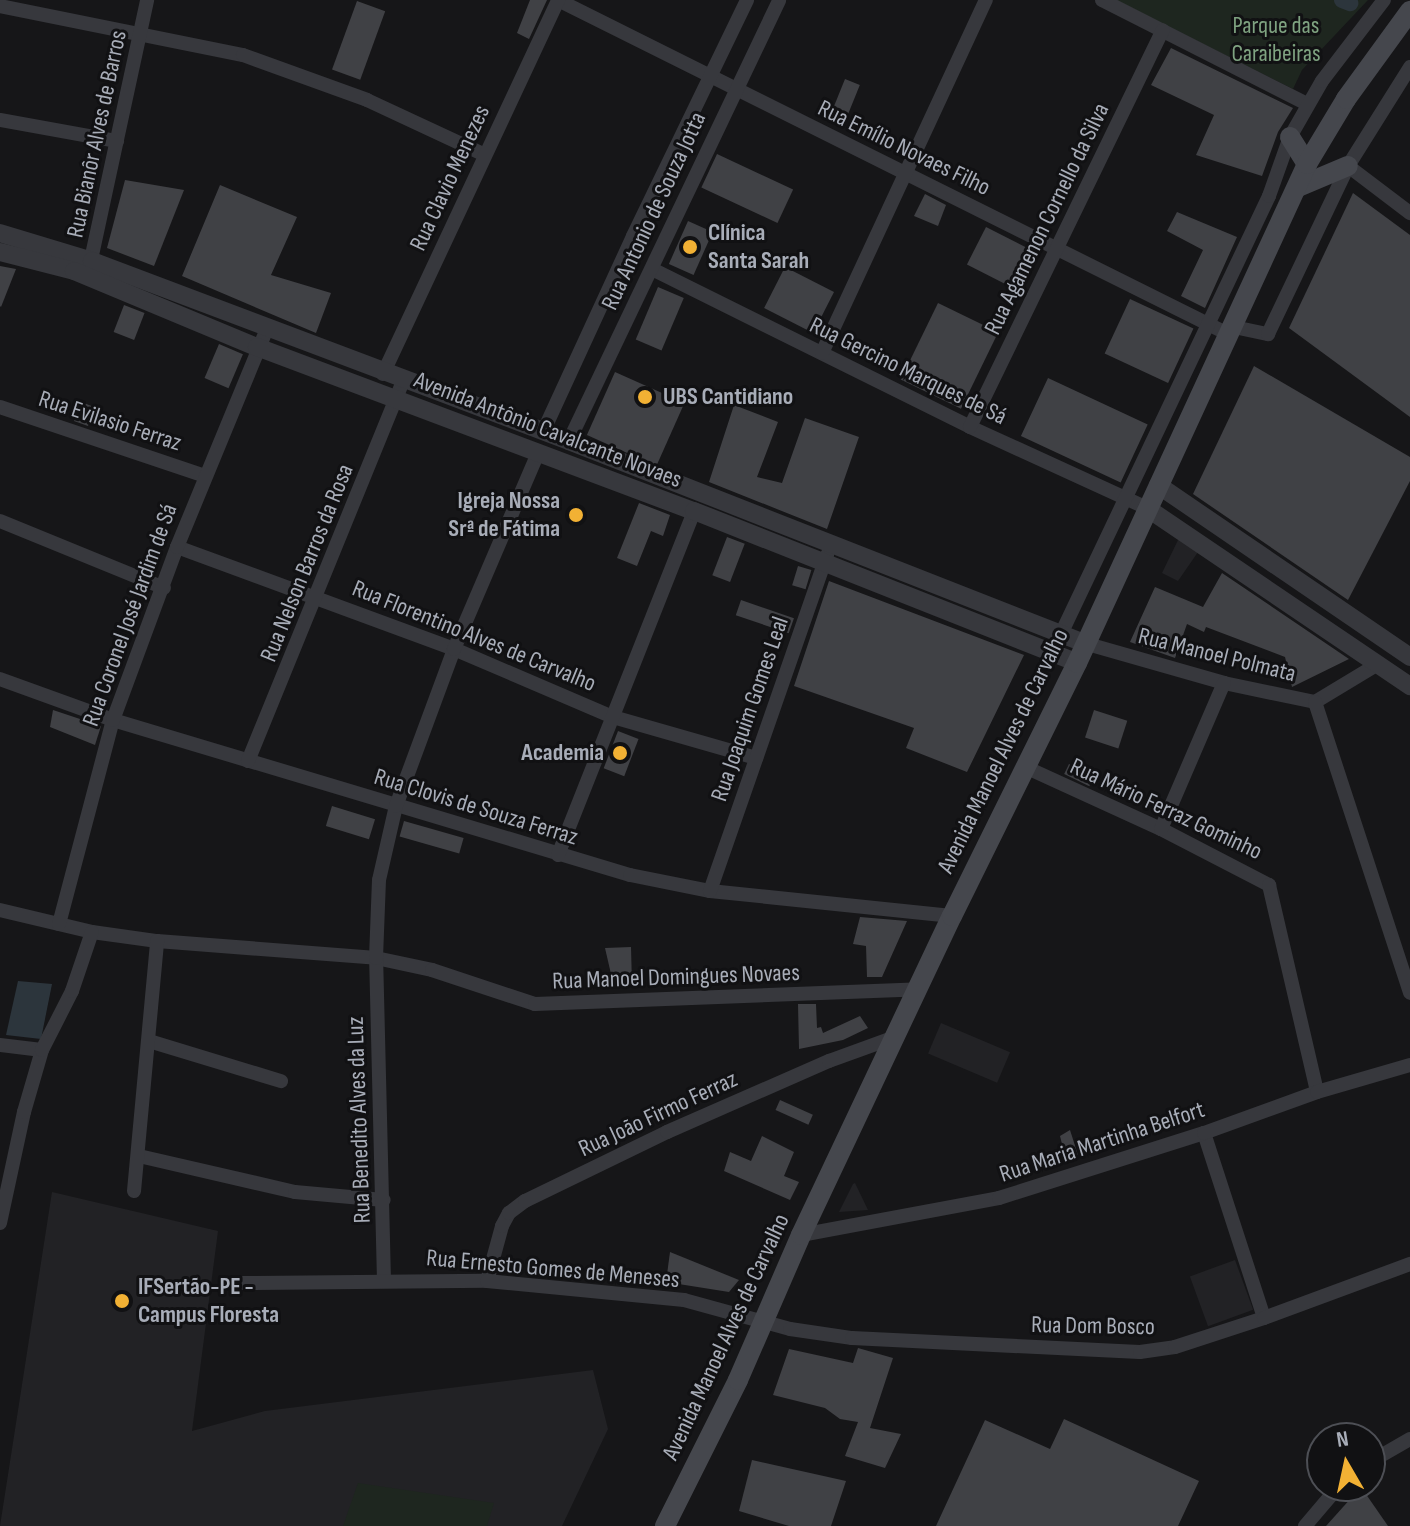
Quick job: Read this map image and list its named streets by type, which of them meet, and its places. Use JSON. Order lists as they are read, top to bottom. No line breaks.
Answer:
{"streets":{"main road":["Avenida Manoel Alves de Carvalho"],"street":["Rua Bianôr Alves de Barros","Rua Emílio Novaes Filho","Rua Clavio Menezes","Rua Antonio de Souza Jotta","Rua Agamenon Cornello da Silva","Rua Gercino Marques de Sá","Rua Evilasio Ferraz","Avenida Antônio Cavalcante Novaes","Rua Nelson Barros da Rosa","Rua Coronel José Jardim de Sá","Rua Florentino Alves de Carvalho","Rua Manoel Polmata","Rua Joaquim Gomes Leal","Rua Clovis de Souza Ferraz","Rua Mário Ferraz Gominho","Rua Manoel Domingues Novaes","Rua João Firmo Ferraz","Rua Benedito Alves da Luz","Rua Maria Martinha Belfort","Rua Ernesto Gomes de Meneses","Rua Dom Bosco"]},"crossings":[["Rua Bianôr Alves de Barros","Avenida Antônio Cavalcante Novaes"],["Rua Emílio Novaes Filho","Rua Clavio Menezes"],["Rua Emílio Novaes Filho","Rua Antonio de Souza Jotta"],["Rua Emílio Novaes Filho","Rua Agamenon Cornello da Silva"],["Rua Emílio Novaes Filho","Avenida Manoel Alves de Carvalho"],["Rua Antonio de Souza Jotta","Rua Gercino Marques de Sá"],["Rua Agamenon Cornello da Silva","Rua Gercino Marques de Sá"],["Rua Gercino Marques de Sá","Avenida Manoel Alves de Carvalho"],["Rua Evilasio Ferraz","Rua Coronel José Jardim de Sá"],["Avenida Antônio Cavalcante Novaes","Rua Nelson Barros da Rosa"],["Avenida Antônio Cavalcante Novaes","Rua Coronel José Jardim de Sá"],["Avenida Antônio Cavalcante Novaes","Rua Joaquim Gomes Leal"],["Avenida Antônio Cavalcante Novaes","Avenida Manoel Alves de Carvalho"],["Avenida Antônio Cavalcante Novaes","Rua Benedito Alves da Luz"],["Rua Nelson Barros da Rosa","Rua Florentino Alves de Carvalho"],["Rua Nelson Barros da Rosa","Rua Clovis de Souza Ferraz"],["Rua Coronel José Jardim de Sá","Rua Florentino Alves de Carvalho"],["Rua Coronel José Jardim de Sá","Rua Clovis de Souza Ferraz"],["Rua Coronel José Jardim de Sá","Rua Manoel Domingues Novaes"],["Rua Florentino Alves de Carvalho","Rua Joaquim Gomes Leal"],["Rua Florentino Alves de Carvalho","Rua Benedito Alves da Luz"],["Rua Manoel Polmata","Avenida Manoel Alves de Carvalho"],["Rua Joaquim Gomes Leal","Rua Clovis de Souza Ferraz"],["Avenida Manoel Alves de Carvalho","Rua Clovis de Souza Ferraz"],["Avenida Manoel Alves de Carvalho","Rua Mário Ferraz Gominho"],["Avenida Manoel Alves de Carvalho","Rua Manoel Domingues Novaes"],["Avenida Manoel Alves de Carvalho","Rua João Firmo Ferraz"],["Avenida Manoel Alves de Carvalho","Rua Maria Martinha Belfort"],["Avenida Manoel Alves de Carvalho","Rua Ernesto Gomes de Meneses"],["Avenida Manoel Alves de Carvalho","Rua Dom Bosco"],["Rua Clovis de Souza Ferraz","Rua Benedito Alves da Luz"],["Rua Mário Ferraz Gominho","Rua Maria Martinha Belfort"],["Rua Manoel Domingues Novaes","Rua Benedito Alves da Luz"],["Rua João Firmo Ferraz","Rua Ernesto Gomes de Meneses"],["Rua Benedito Alves da Luz","Rua Ernesto Gomes de Meneses"],["Rua Ernesto Gomes de Meneses","Rua Dom Bosco"]],"parks":["Parque das Caraibeiras"],"places":["Clínica Santa Sarah","UBS Cantidiano","Igreja Nossa Srª de Fátima","Academia","IFSertão-PE - Campus Floresta"],"north":"top"}
